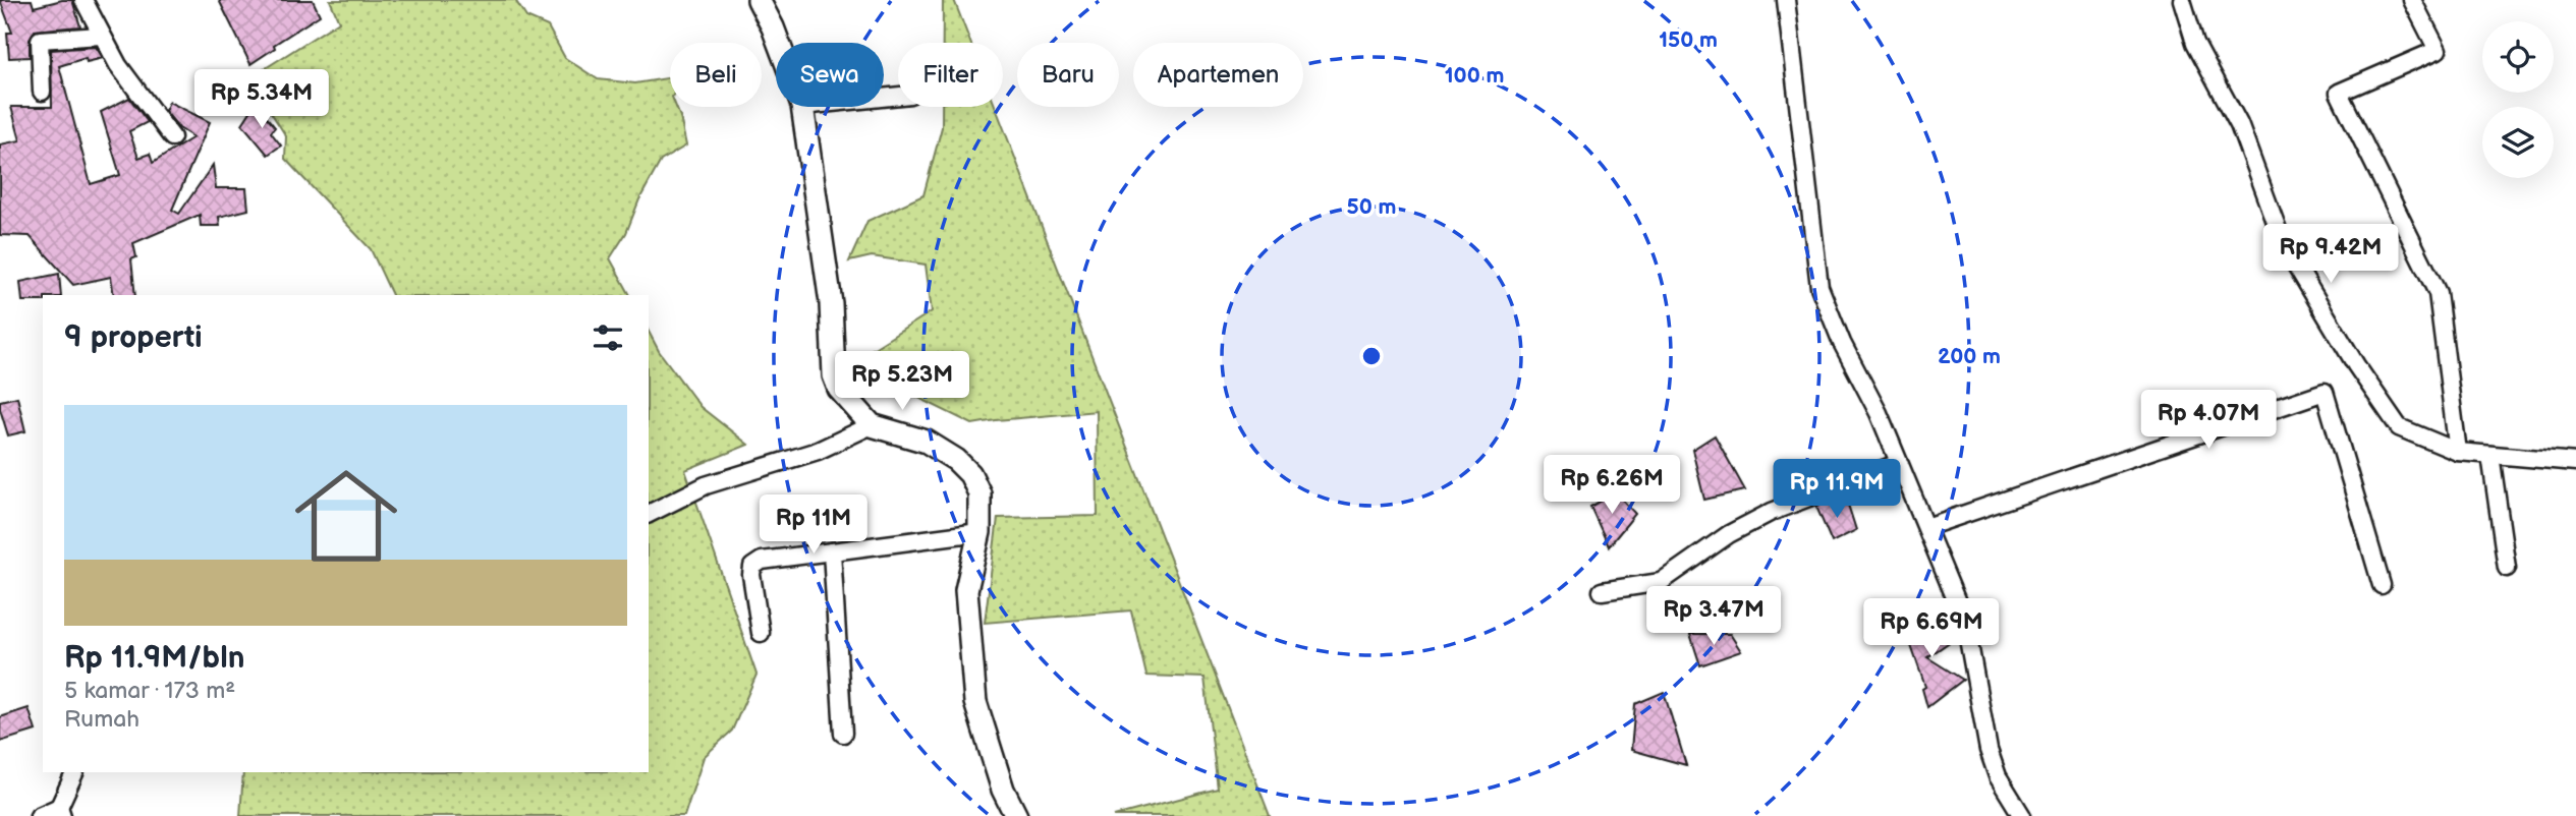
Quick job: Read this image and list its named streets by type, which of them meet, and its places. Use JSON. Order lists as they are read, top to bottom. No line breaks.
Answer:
{"page":{"chip":["Beli","Sewa","Filter","Baru","Apartemen"],"price":["Rp 5.34M","Rp 9.42M","Rp 5.23M","Rp 4.07M","Rp 6.26M","Rp 11.9M","Rp 11M","Rp 3.47M","Rp 6.69M"],"heading":"9 properti","list":[{"name":"Rp 11.9M/bln","note":"5 kamar · 173 m² · Rumah"}]},"rings":["150 m","100 m","50 m","200 m"]}
